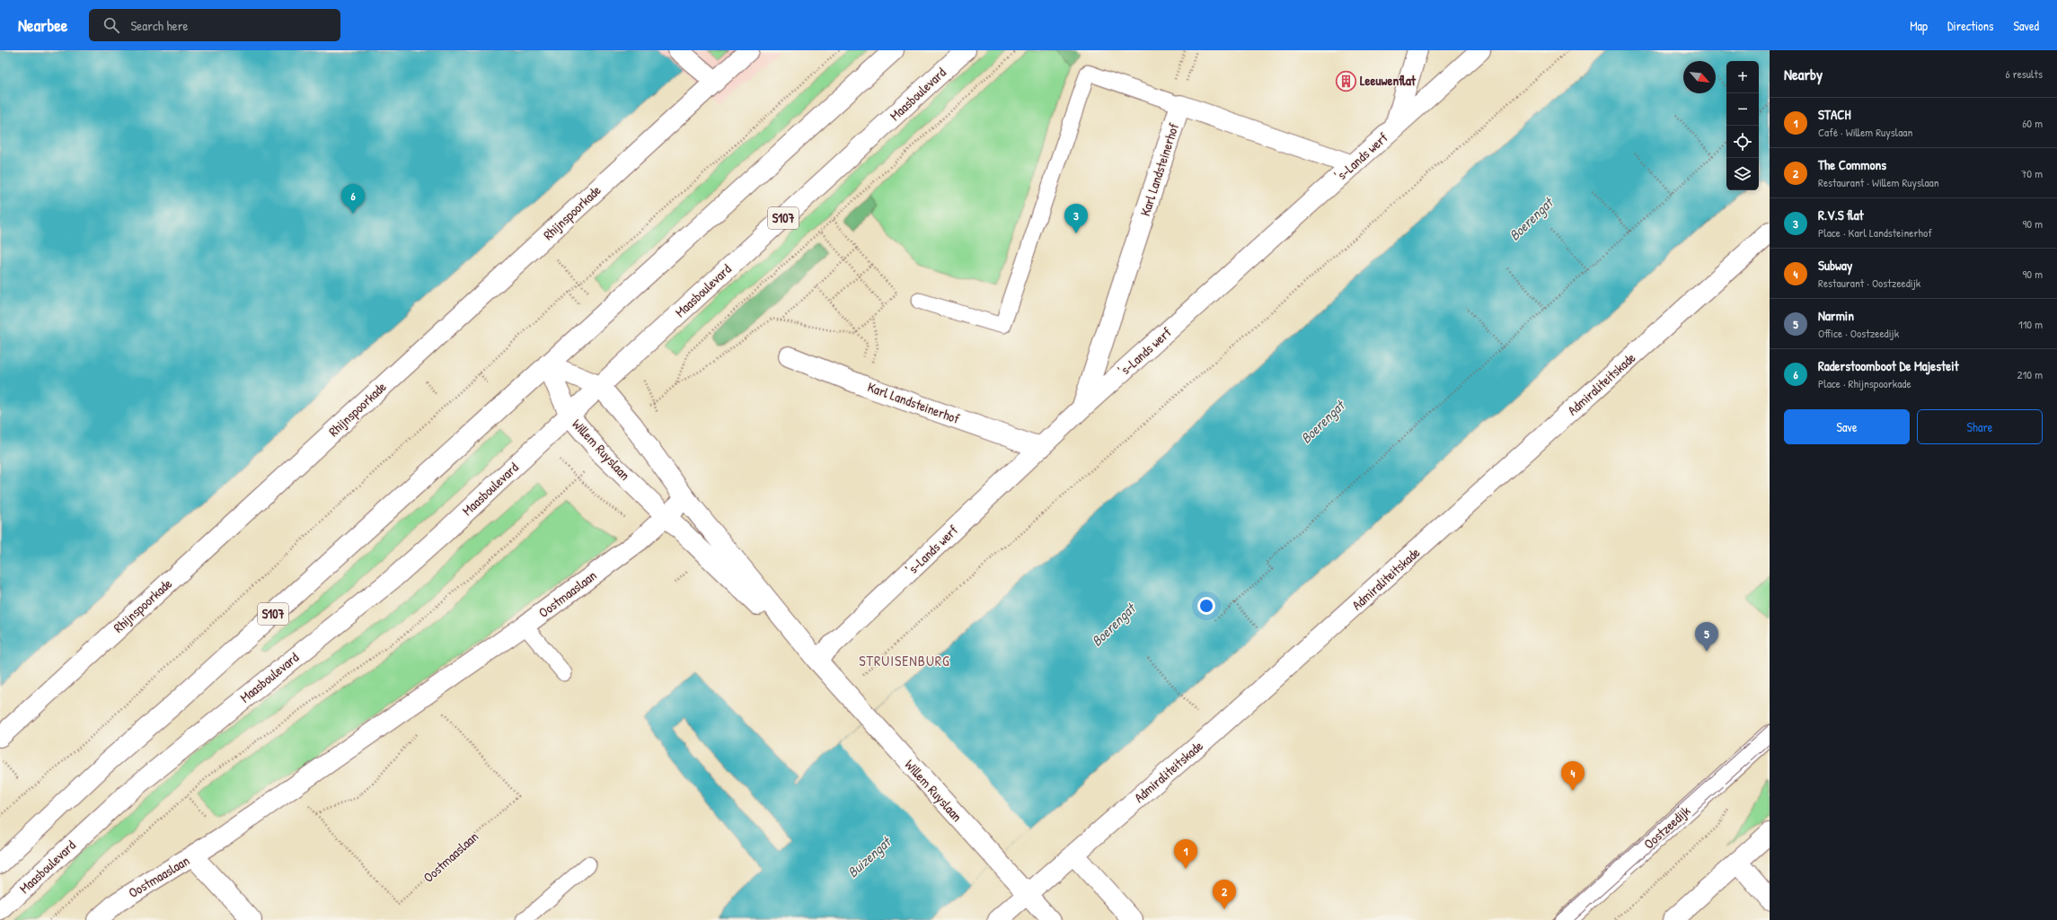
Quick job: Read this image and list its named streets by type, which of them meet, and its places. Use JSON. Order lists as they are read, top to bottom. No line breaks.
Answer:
{"streets":{"street":["Maasboulevard","'s-Lands werf","Karl Landsteinerhof","Rhijnspoorkade","S107","Admiraliteitskade","Willem Ruyslaan","Oostmaaslaan","Oostzeedijk"]},"crossings":[["Maasboulevard","Willem Ruyslaan"],["'s-Lands werf","Karl Landsteinerhof"],["'s-Lands werf","Willem Ruyslaan"],["S107","Willem Ruyslaan"],["Admiraliteitskade","Willem Ruyslaan"],["Willem Ruyslaan","Oostmaaslaan"]],"districts":["STRUISENBURG"],"water":["Boerengat","Buizengat"],"places":{"building":["Leeuwenflat"]},"north":"bottom right","page":{"header":"Nearbee","search":"Search here","nav":["Map","Directions","Saved"],"heading":["Nearby","6 results"],"map_buttons":["+","−"],"list":[{"mark":"1","name":"STACH","note":"Café · Willem Ruyslaan","value":"60 m"},{"mark":"2","name":"The Commons","note":"Restaurant · Willem Ruyslaan","value":"70 m"},{"mark":"3","name":"R.V.S flat","note":"Place · Karl Landsteinerhof","value":"90 m"},{"mark":"4","name":"Subway","note":"Restaurant · Oostzeedijk","value":"90 m"},{"mark":"5","name":"Narmin","note":"Office · Oostzeedijk","value":"110 m"},{"mark":"6","name":"Raderstoomboot De Majesteit","note":"Place · Rhijnspoorkade","value":"210 m"}],"pins":["6","3","5","4","1","2"],"buttons":["Save","Share"]}}
